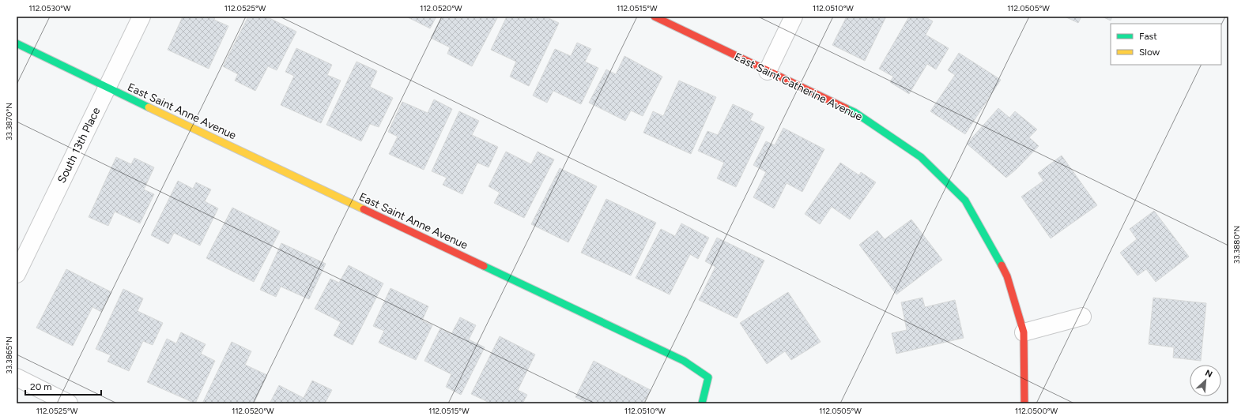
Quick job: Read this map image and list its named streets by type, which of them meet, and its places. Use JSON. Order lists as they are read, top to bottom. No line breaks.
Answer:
{"streets":{"street":["East Saint Catherine Avenue","East Saint Anne Avenue","South 13th Place"]},"crossings":[["East Saint Anne Avenue","South 13th Place"]],"legend":["Fast","Slow"],"scale_bar":"20 m","north":"top right","coordinates":["112.0530°W","112.0525°W","112.0520°W","112.0515°W","112.0510°W","112.0505°W","33.3870°N","33.3880°N","33.3865°N","112.0500°W"]}
